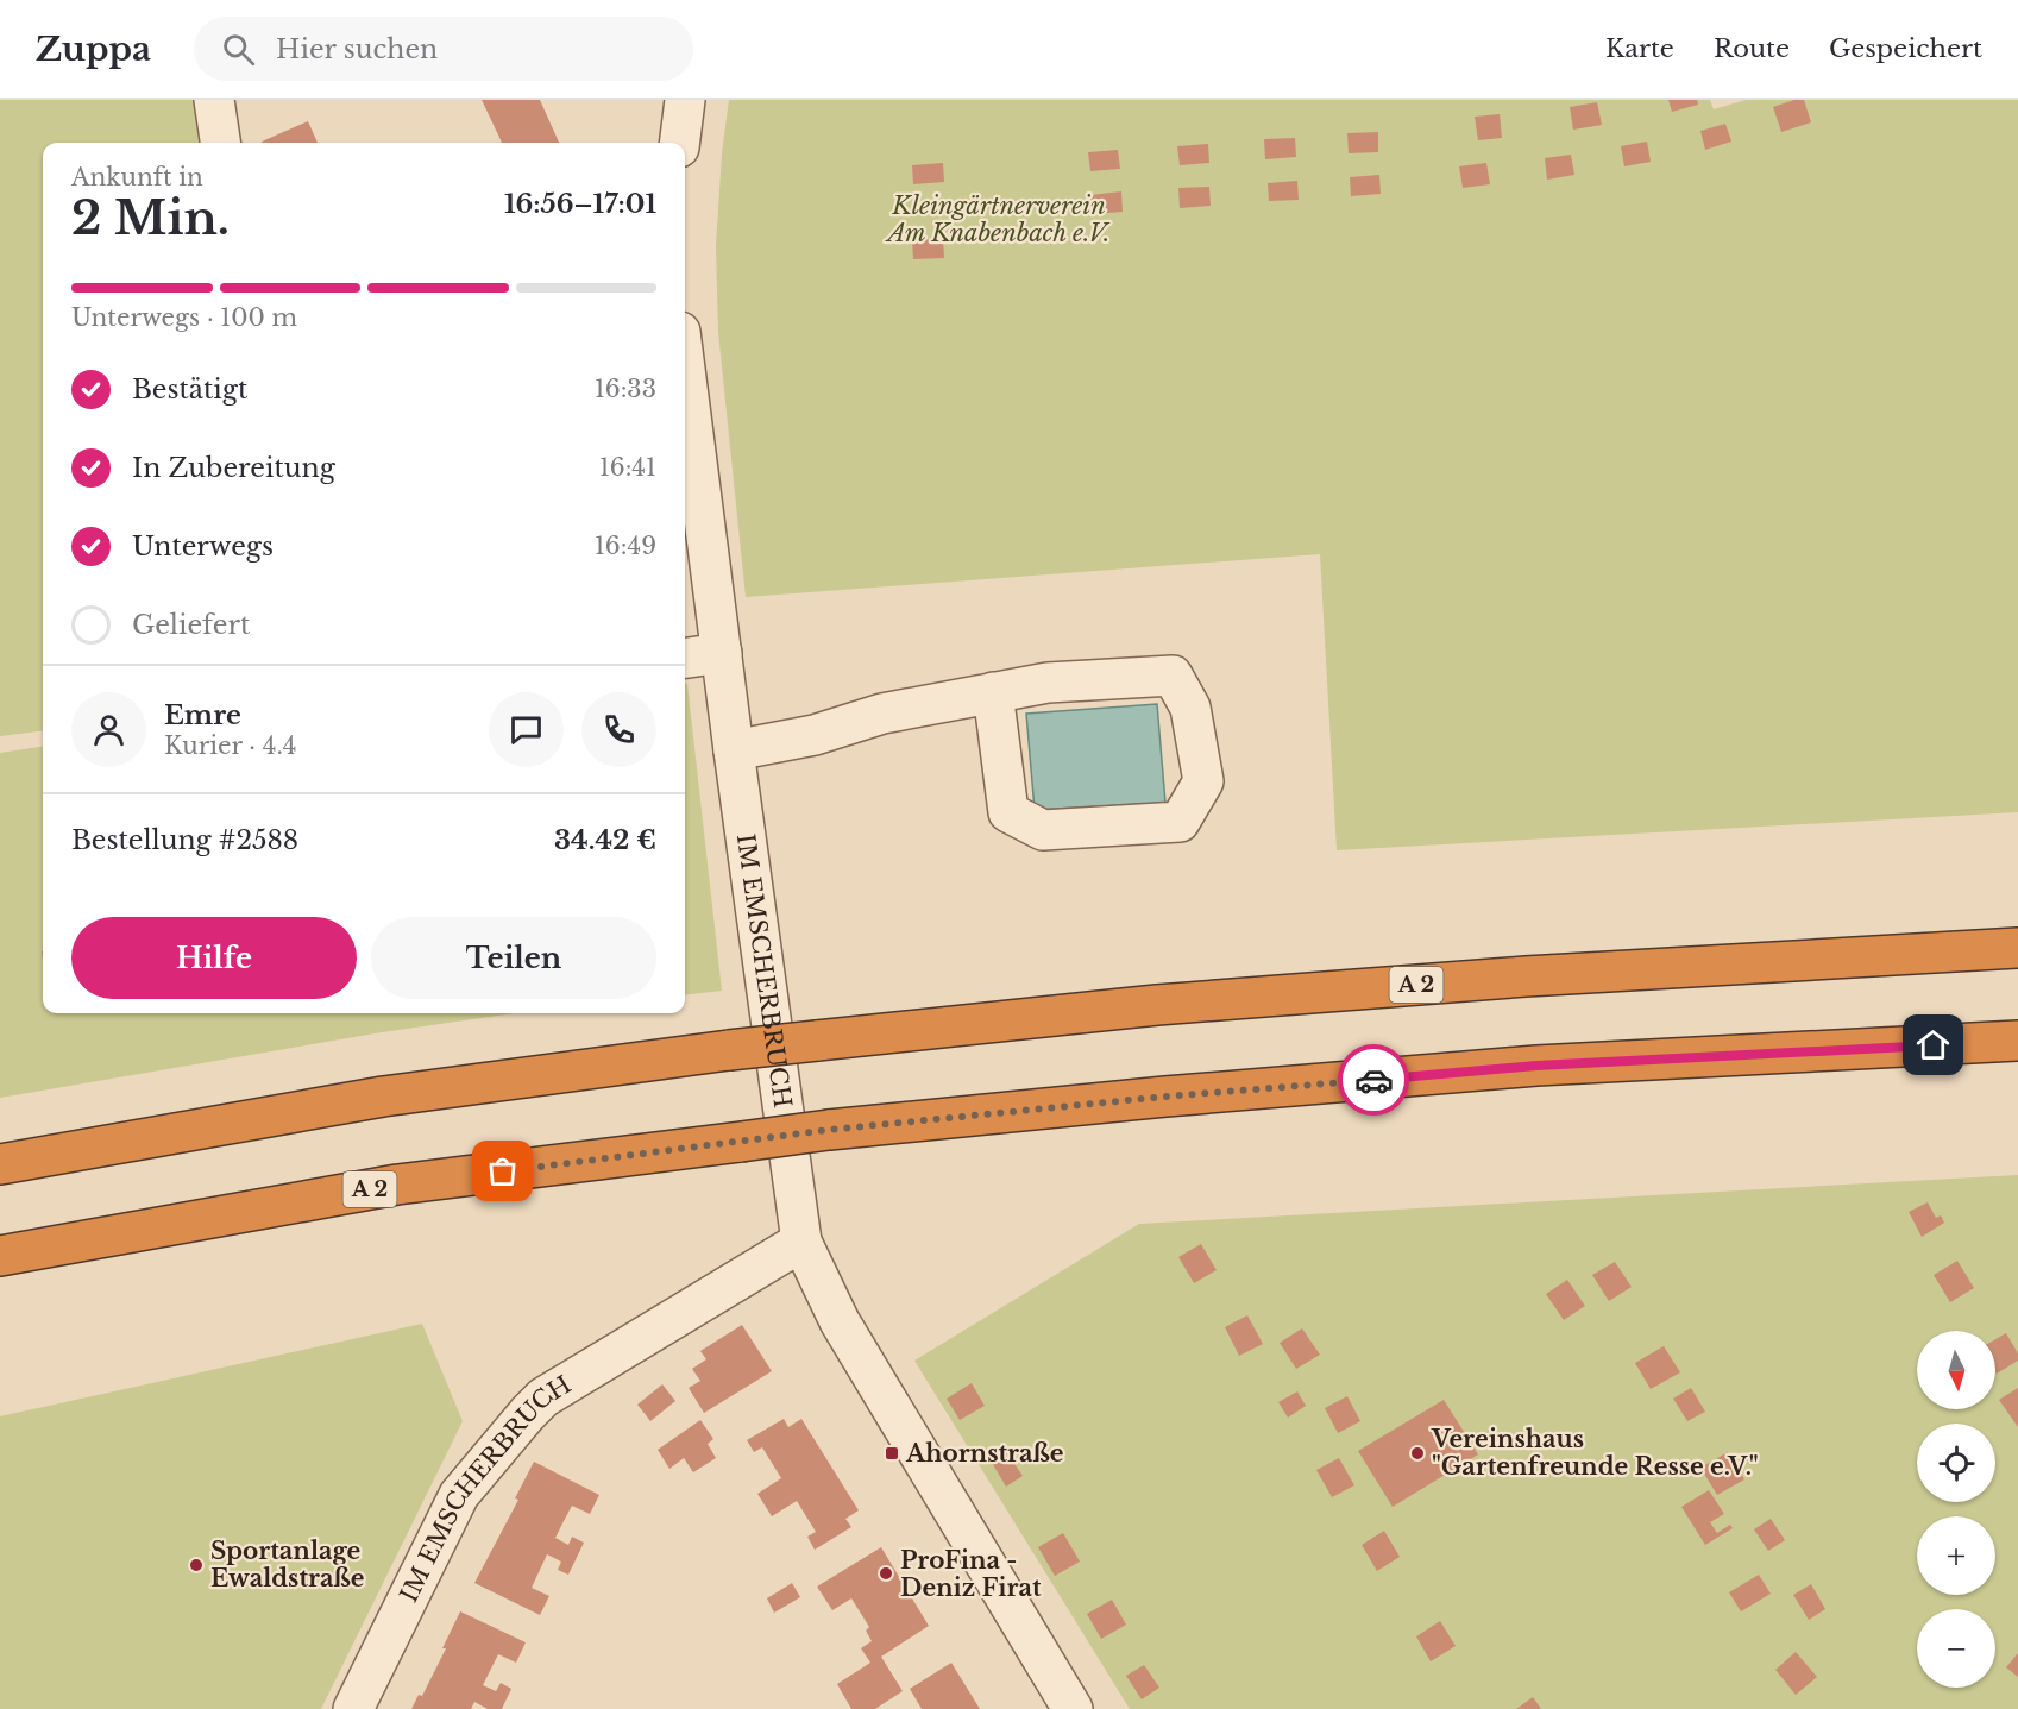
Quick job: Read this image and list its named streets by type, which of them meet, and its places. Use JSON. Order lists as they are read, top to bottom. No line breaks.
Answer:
{"streets":{"highway":["A 2"],"street":["IM EMSCHERBRUCH"]},"parks":["Kleingärtnerverein Am Knabenbach e.V."],"places":{"transit":["Ahornstraße"],"other":["Vereinshaus \"Gartenfreunde Resse e.V.\"","Sportanlage Ewaldstraße","ProFina - Deniz Firat"]},"north":"bottom","page":{"header":"Zuppa","search":"Hier suchen","nav":["Karte","Route","Gespeichert"],"heading":["2 Min.","Ankunft in","16:56–17:01"],"panel":["Emre","Kurier · 4.4","Bestellung #2588","34.42 €"],"bar":"Unterwegs · 100 m","list":[["Bestätigt","16:33"],["In Zubereitung","16:41"],["Unterwegs","16:49"],"Geliefert"],"buttons":["Hilfe","Teilen"],"map_buttons":["+","−"]}}
